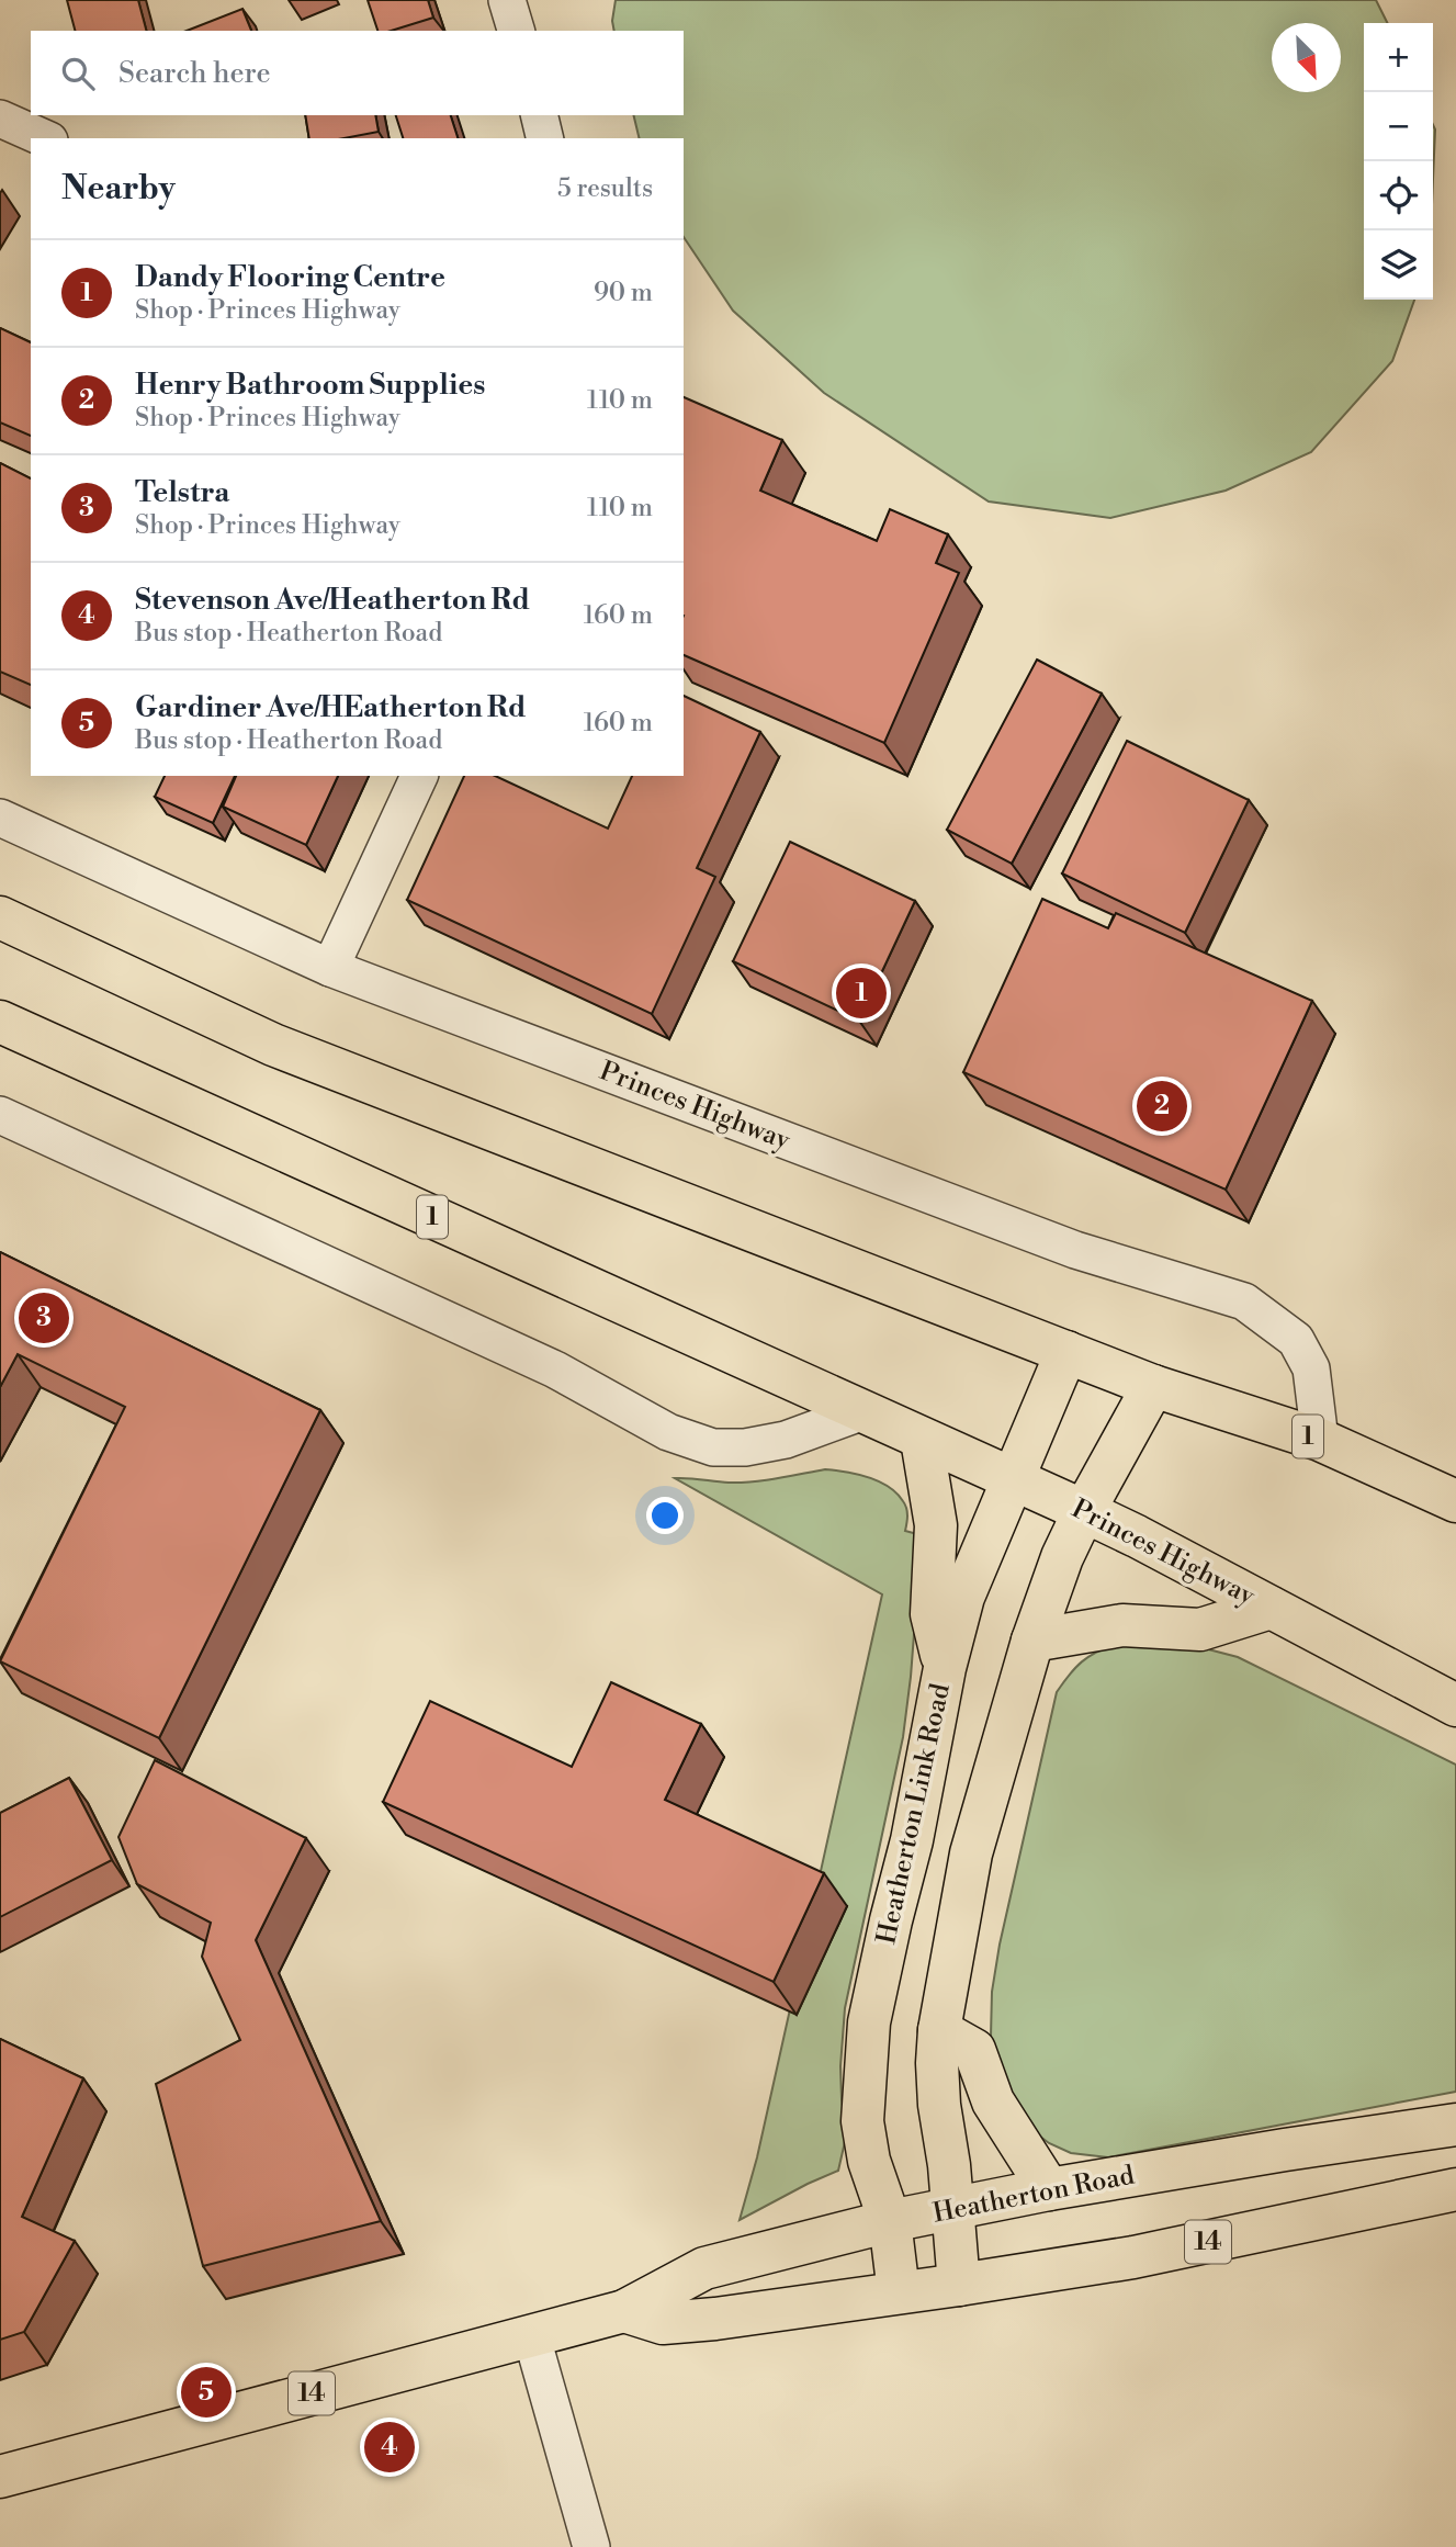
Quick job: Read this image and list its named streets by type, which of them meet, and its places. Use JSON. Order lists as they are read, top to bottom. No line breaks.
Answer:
{"streets":{"main road":["Princes Highway","1","Heatherton Link Road","Heatherton Road","14"]},"crossings":[["Princes Highway","1"],["Princes Highway","Heatherton Link Road"],["1","Heatherton Link Road"],["Heatherton Link Road","Heatherton Road"],["Heatherton Link Road","14"],["Heatherton Road","14"]],"north":"bottom right","page":{"map_buttons":["+","−"],"search":"Search here","heading":["Nearby","5 results"],"list":[{"mark":"1","name":"Dandy Flooring Centre","note":"Shop · Princes Highway","value":"90 m"},{"mark":"2","name":"Henry Bathroom Supplies","note":"Shop · Princes Highway","value":"110 m"},{"mark":"3","name":"Telstra","note":"Shop · Princes Highway","value":"110 m"},{"mark":"4","name":"Stevenson Ave/Heatherton Rd","note":"Bus stop · Heatherton Road","value":"160 m"},{"mark":"5","name":"Gardiner Ave/HEatherton Rd","note":"Bus stop · Heatherton Road","value":"160 m"}],"pins":["1","2","3","5","4"]}}
